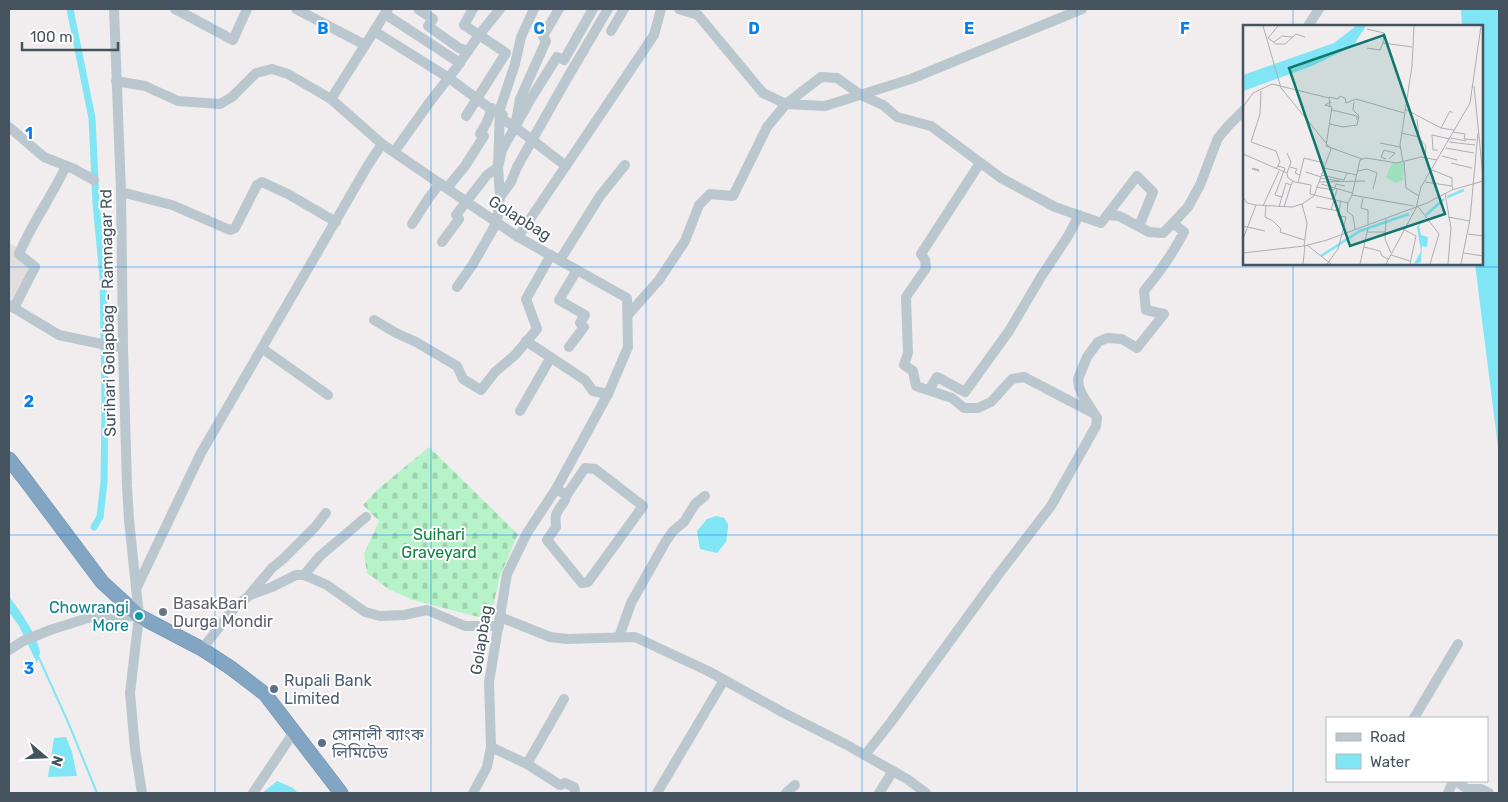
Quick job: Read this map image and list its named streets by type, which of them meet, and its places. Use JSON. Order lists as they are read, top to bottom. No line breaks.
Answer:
{"streets":{"street":["Golapbag","Surihari Golapbag - Ramnagar Rd"]},"crossings":[["Golapbag","Surihari Golapbag - Ramnagar Rd"]],"parks":["Suihari Graveyard"],"places":["BasakBari Durga Mondir","Chowrangi More","Rupali Bank Limited","সোনালী ব্যাংক লিমিটেড"],"legend":["Road","Water"],"scale_bar":"100 m","north":"right","grid":{"columns":["B","C","D","E","F"],"rows":["1","2","3"]}}
